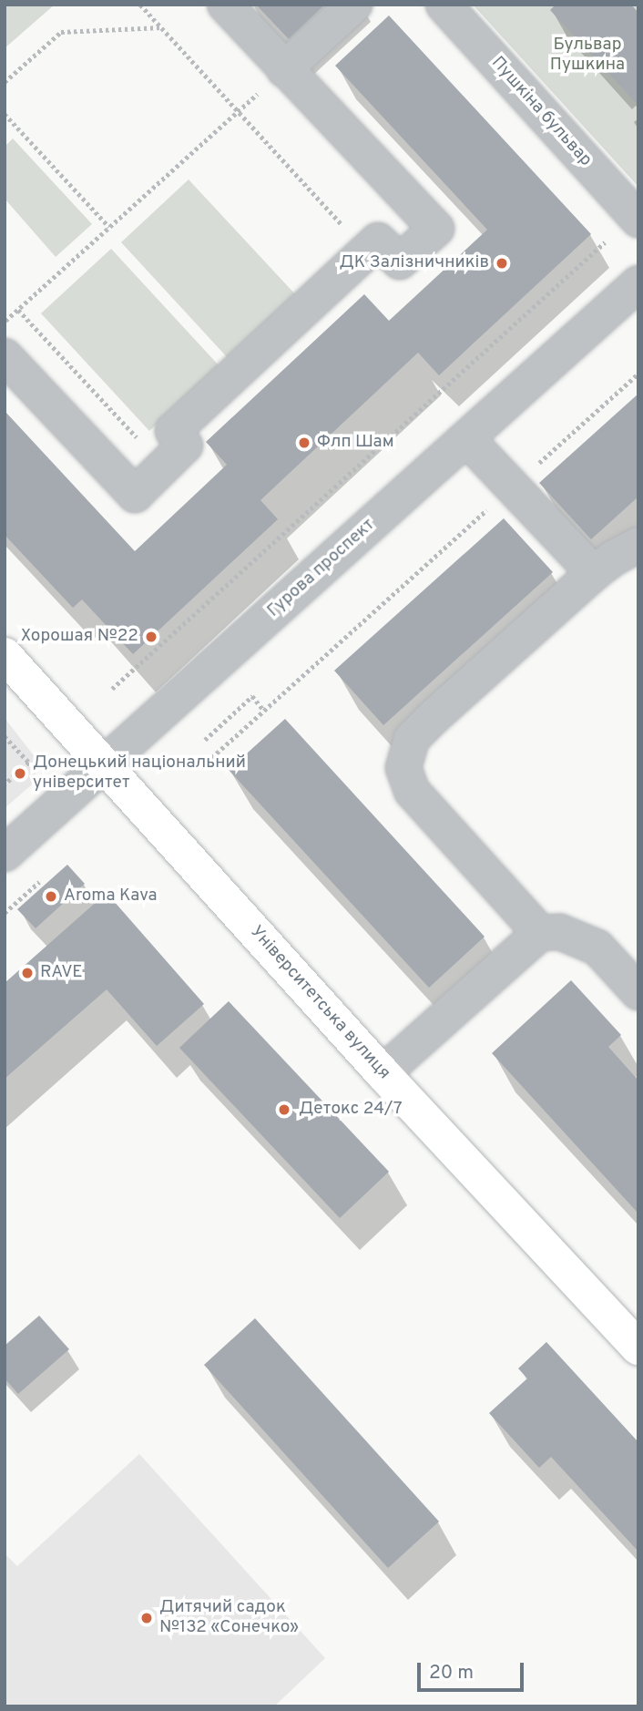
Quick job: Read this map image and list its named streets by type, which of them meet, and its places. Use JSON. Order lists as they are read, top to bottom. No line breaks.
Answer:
{"streets":{"main road":["Університетська вулиця"],"street":["Пушкіна бульвар","Гурова проспект"]},"crossings":[["Гурова проспект","Університетська вулиця"]],"parks":["Бульвар Пушкина"],"places":["ДК Залізничників","Флп Шам","Хорошая №22","Донецький національний університет","Aroma Kava","RAVE","Детокс 24/7","Дитячий садок №132 «Сонечко»"],"scale_bar":"20 m"}
